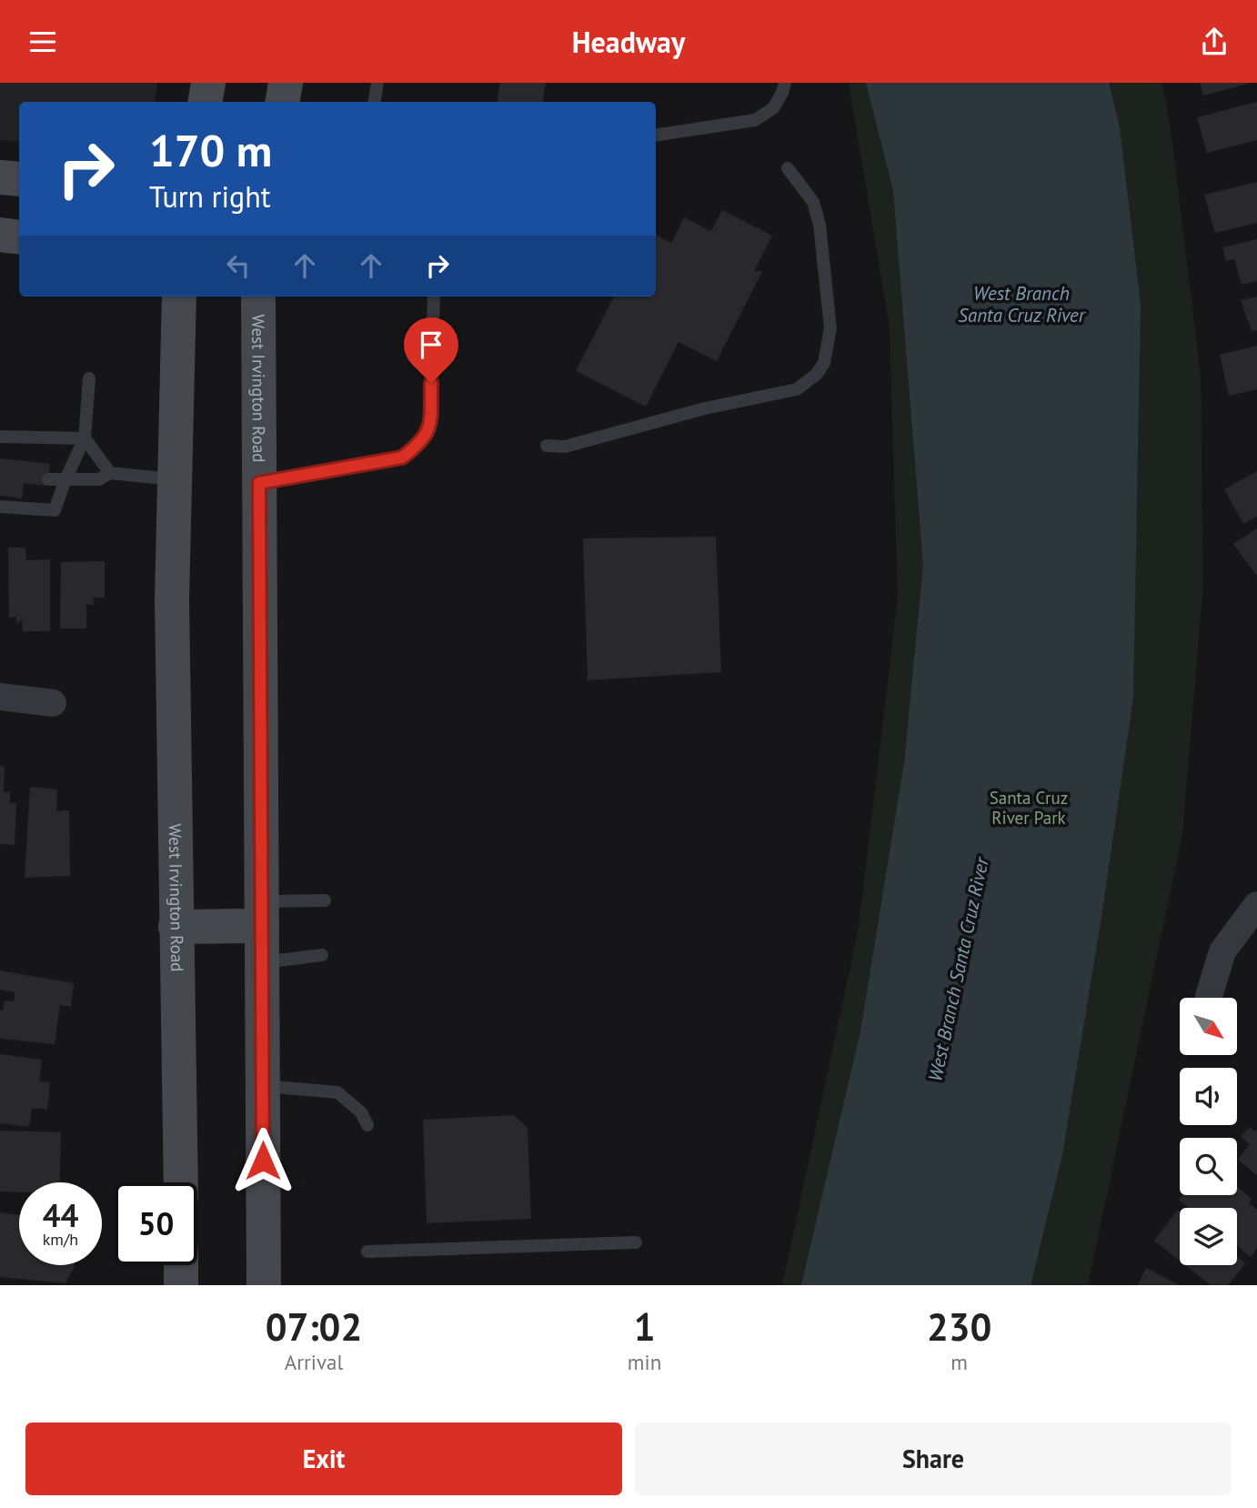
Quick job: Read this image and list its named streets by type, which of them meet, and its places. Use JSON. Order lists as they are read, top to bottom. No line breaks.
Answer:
{"streets":{"main road":["West Irvington Road"]},"water":["West Branch Santa Cruz River"],"parks":["Santa Cruz River Park"],"north":"bottom right","page":{"header":"Headway","turn":["170 m","Turn right"],"speed":"44 km/h","limit":"50","eta":["07:02","Arrival","1","min","230","m"],"buttons":["Exit","Share"]}}
